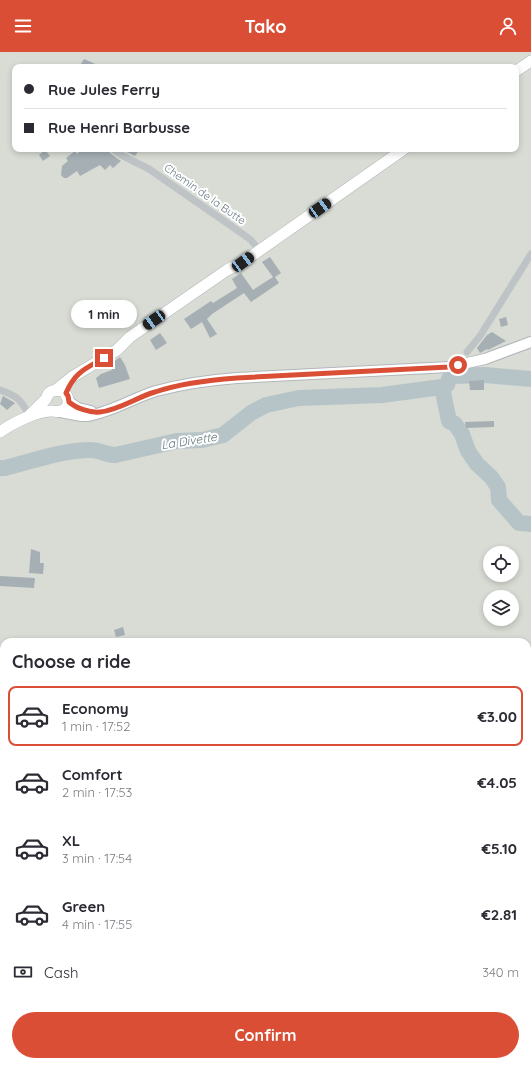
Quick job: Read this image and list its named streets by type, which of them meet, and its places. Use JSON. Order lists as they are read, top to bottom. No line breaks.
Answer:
{"streets":{"street":["Chemin de la Butte"]},"water":["La Divette"],"page":{"header":"Tako","banner":["Rue Jules Ferry","Rue Henri Barbusse"],"bubble":"1 min","heading":"Choose a ride","list":[{"name":"Economy","note":"1 min · 17:52","value":"€3.00"},{"name":"Comfort","note":"2 min · 17:53","value":"€4.05"},{"name":"XL","note":"3 min · 17:54","value":"€5.10"},{"name":"Green","note":"4 min · 17:55","value":"€2.81"}],"pay":["Cash","340 m"],"buttons":"Confirm"}}
